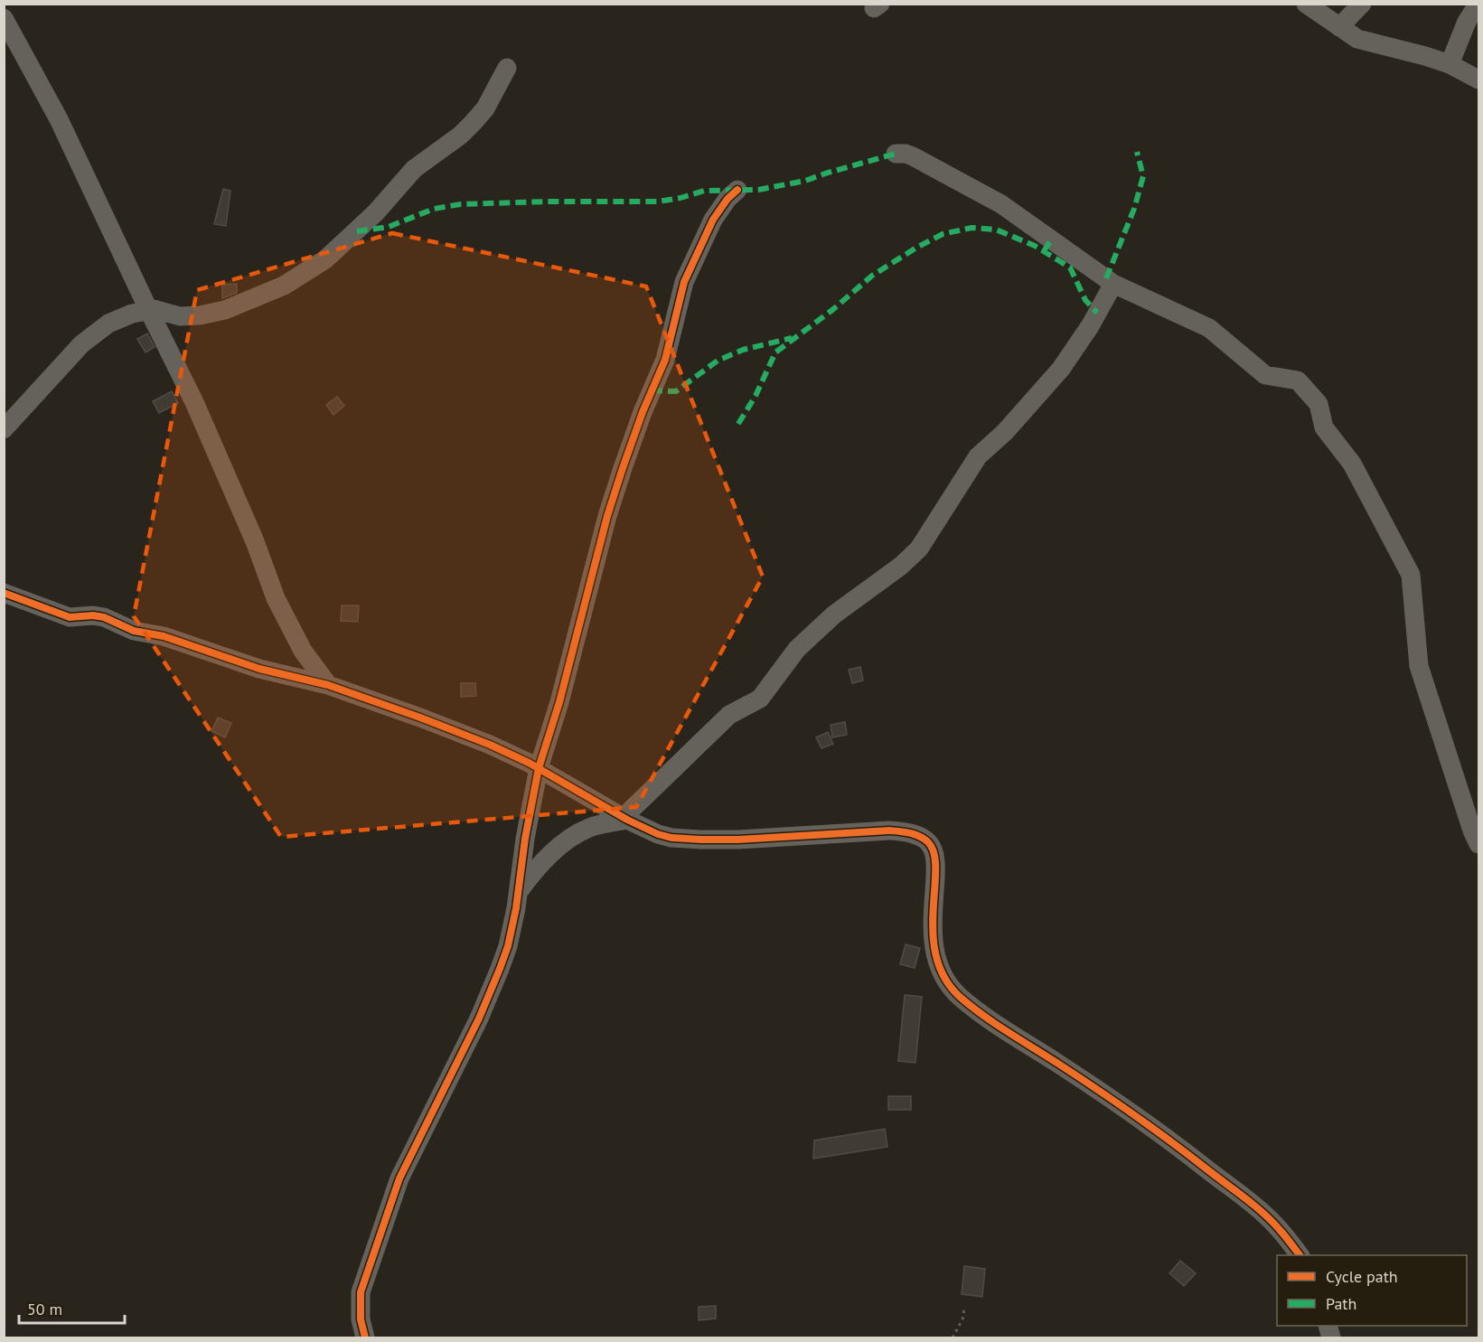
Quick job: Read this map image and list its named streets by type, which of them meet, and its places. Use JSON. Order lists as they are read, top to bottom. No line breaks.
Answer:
{"legend":["Cycle path","Path"],"scale_bar":"50 m"}
